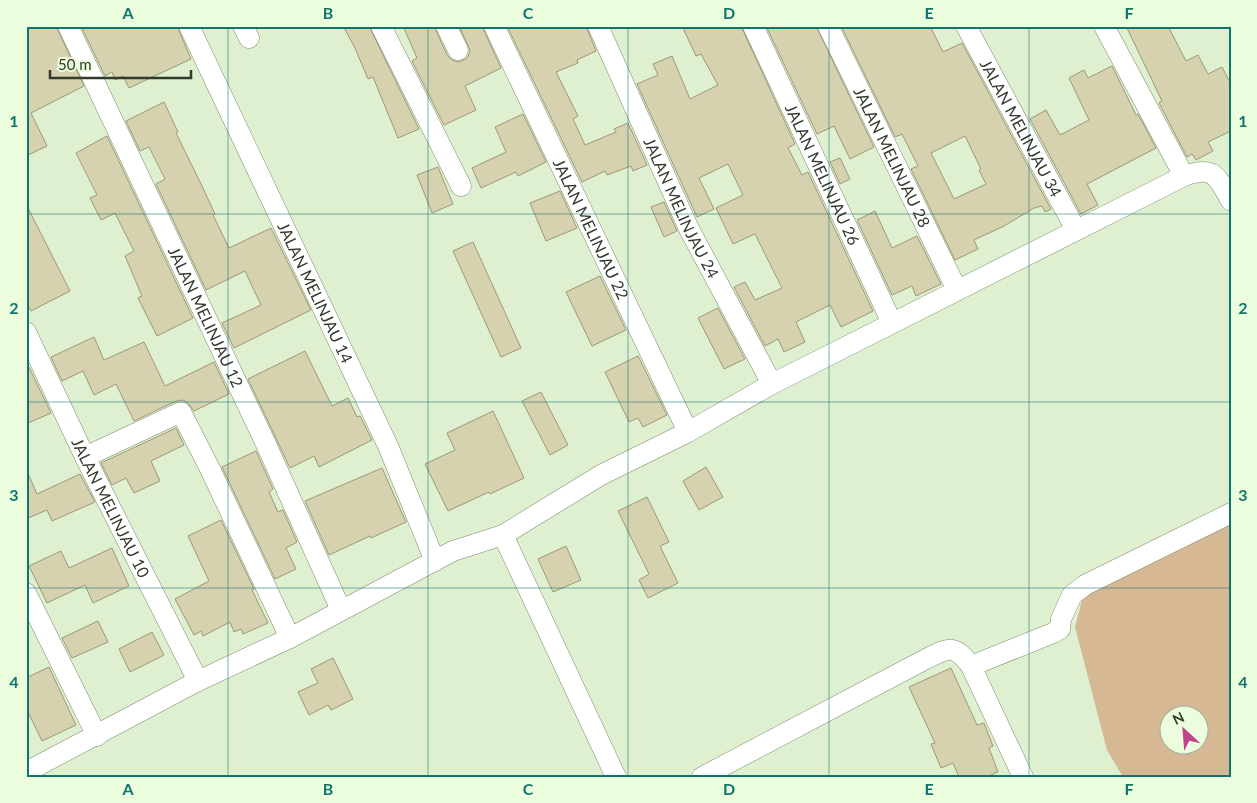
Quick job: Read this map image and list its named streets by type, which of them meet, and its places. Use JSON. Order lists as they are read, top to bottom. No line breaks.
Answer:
{"streets":{"street":["JALAN MELINJAU 34","JALAN MELINJAU 28","JALAN MELINJAU 26","JALAN MELINJAU 24","JALAN MELINJAU 22","JALAN MELINJAU 14","JALAN MELINJAU 12","JALAN MELINJAU 10"]},"scale_bar":"50 m","north":"top left","grid":{"columns":["A","B","C","D","E","F"],"rows":["1","2","3","4"]}}
